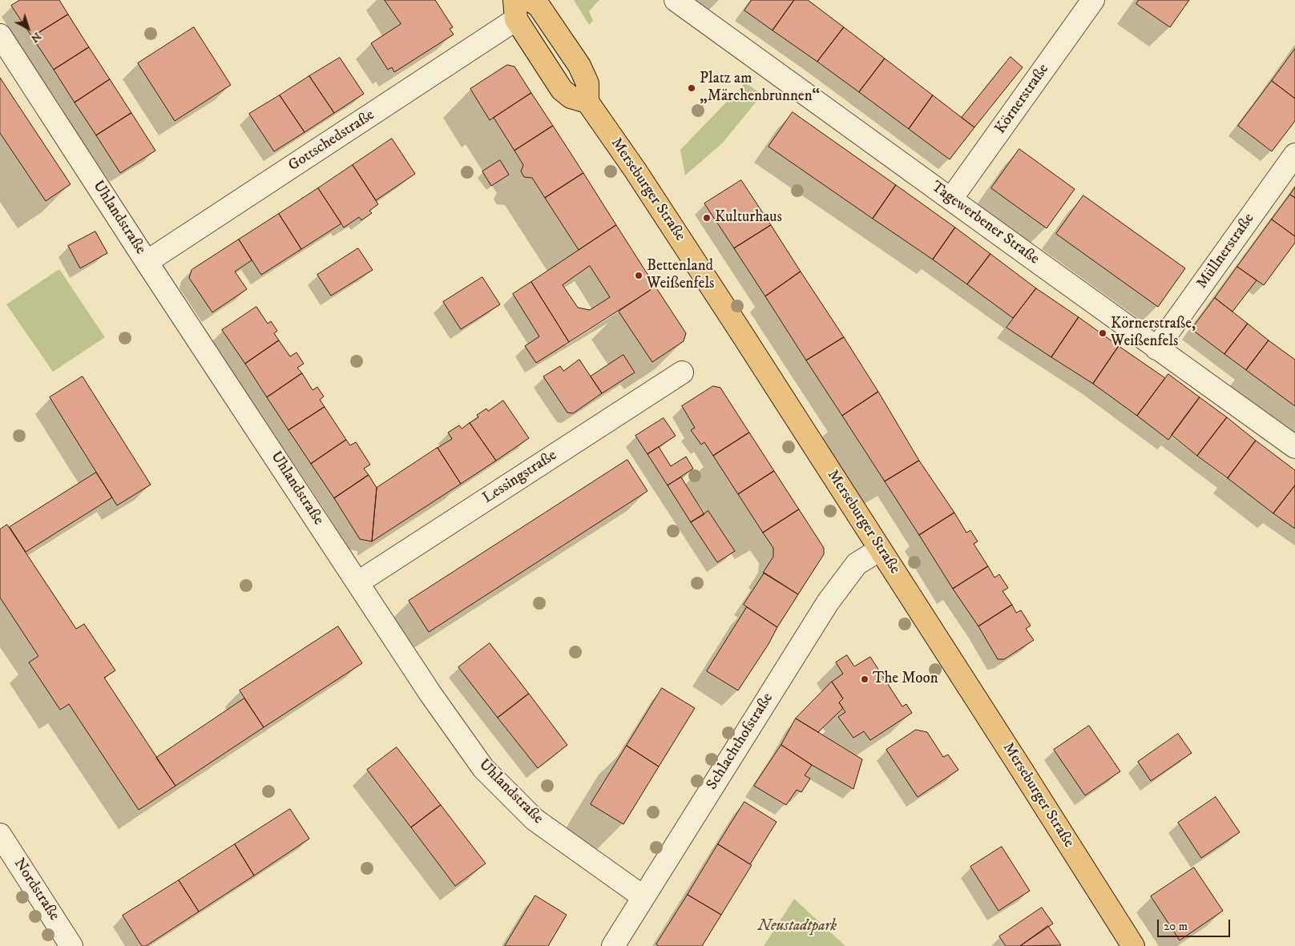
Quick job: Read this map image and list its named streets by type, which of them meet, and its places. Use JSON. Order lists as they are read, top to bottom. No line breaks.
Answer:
{"streets":{"main road":["Merseburger Straße"],"street":["Körnerstraße","Gottschedstraße","Uhlandstraße","Tagewerbener Straße","Müllnerstraße","Lessingstraße","Schlachthofstraße","Nordstraße"]},"crossings":[["Körnerstraße","Tagewerbener Straße"],["Gottschedstraße","Uhlandstraße"],["Merseburger Straße","Schlachthofstraße"],["Uhlandstraße","Lessingstraße"],["Uhlandstraße","Schlachthofstraße"],["Tagewerbener Straße","Müllnerstraße"]],"parks":["Neustadtpark"],"places":["Platz am „Märchenbrunnen“","Kulturhaus","Bettenland Weißenfels","Körnerstraße, Weißenfels","The Moon"],"scale_bar":"20 m","north":"bottom right"}
